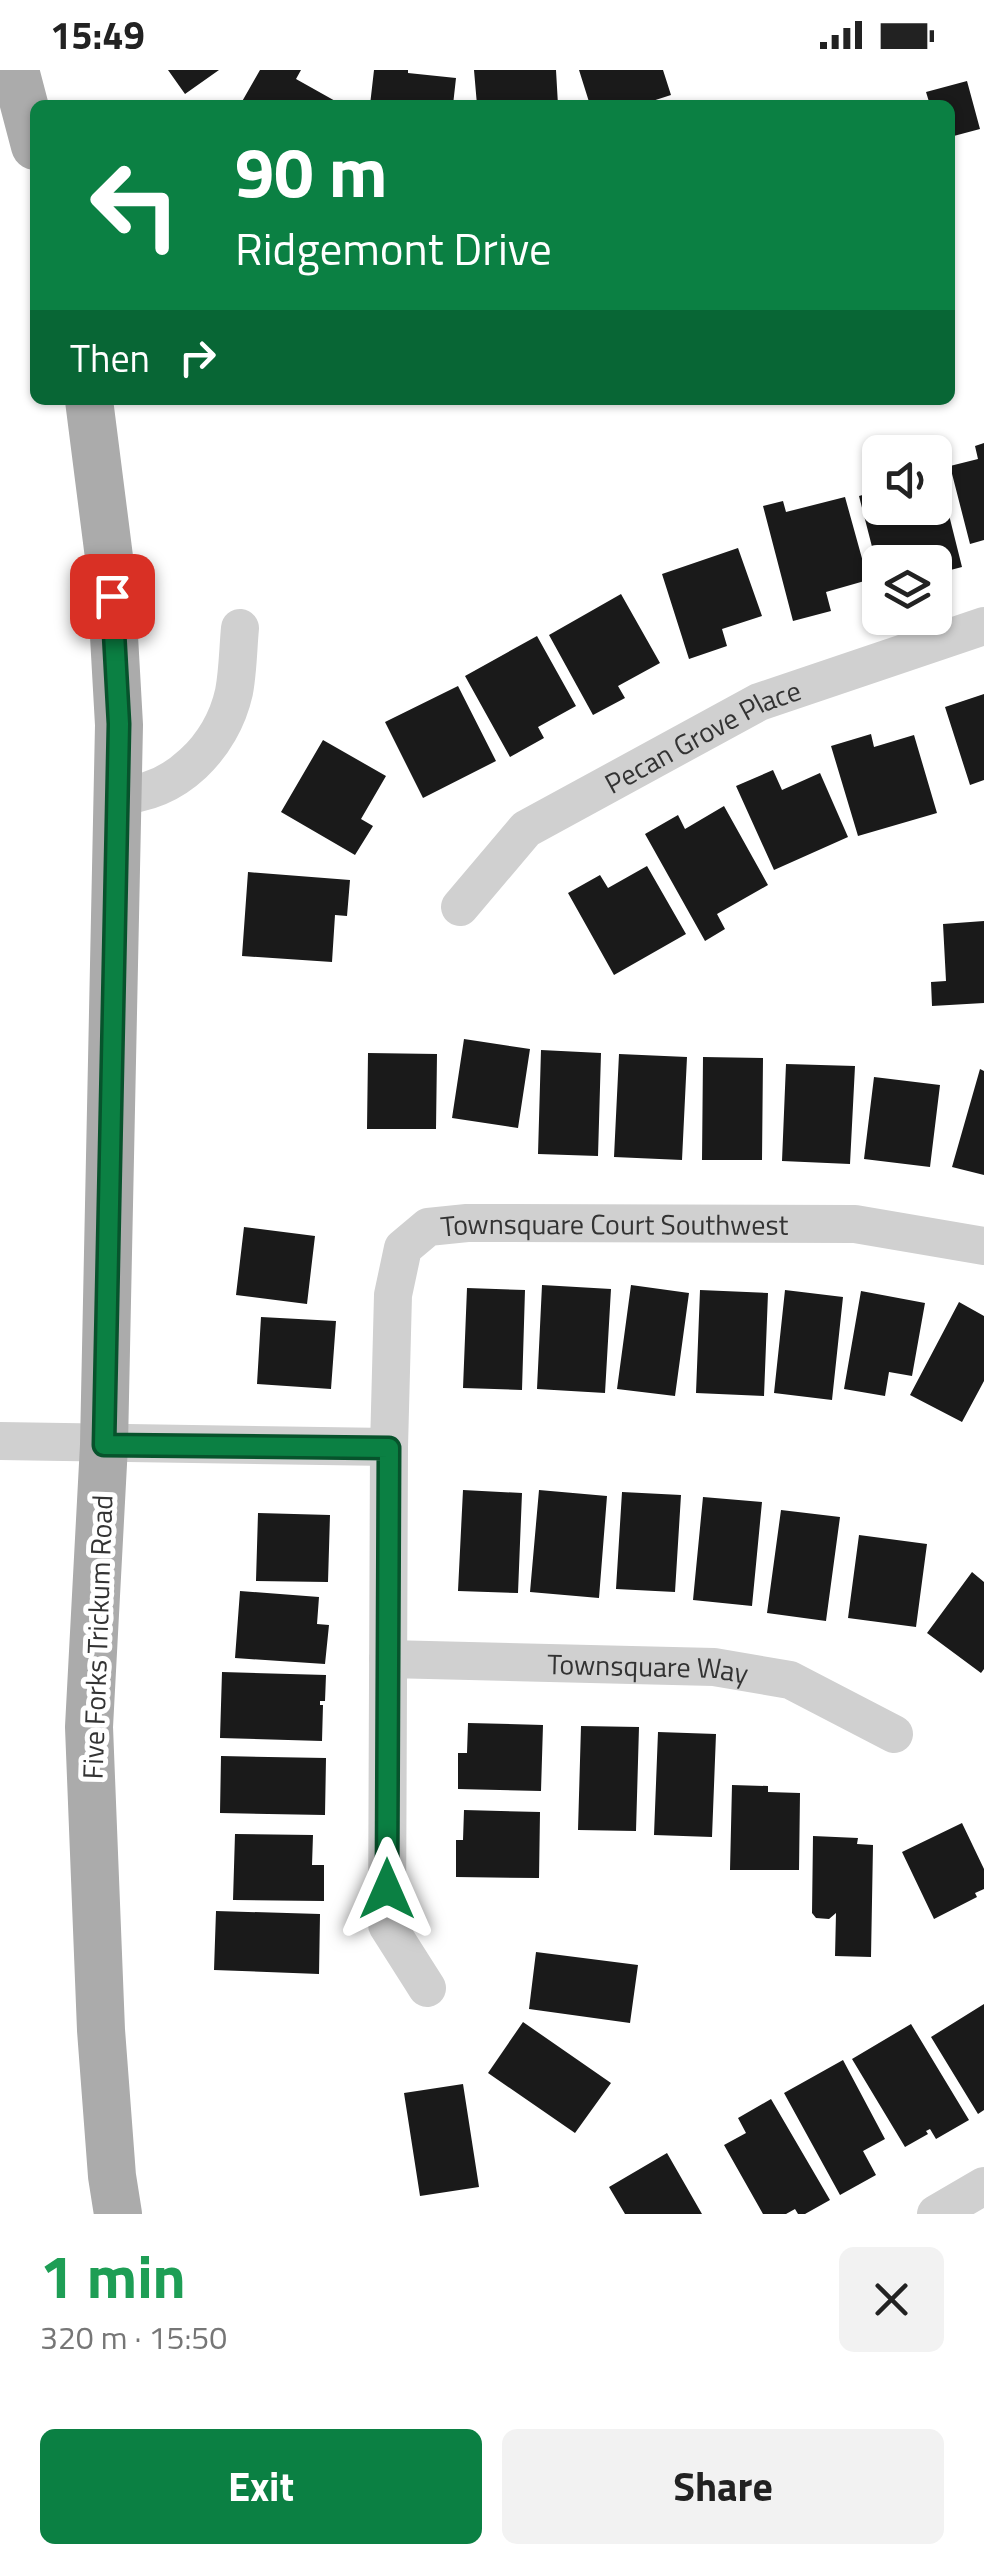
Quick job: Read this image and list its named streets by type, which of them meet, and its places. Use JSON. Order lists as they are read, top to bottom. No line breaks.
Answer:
{"streets":{"main road":["Five Forks Trickum Road"],"street":["Pecan Grove Place","Townsquare Court Southwest","Townsquare Way"]},"crossings":[["Townsquare Court Southwest","Townsquare Way"]],"page":{"status":"15:49","turn":["90 m","Ridgemont Drive"],"then":"Then","heading":["1 min","320 m · 15:50"],"buttons":["Exit","Share"]}}
